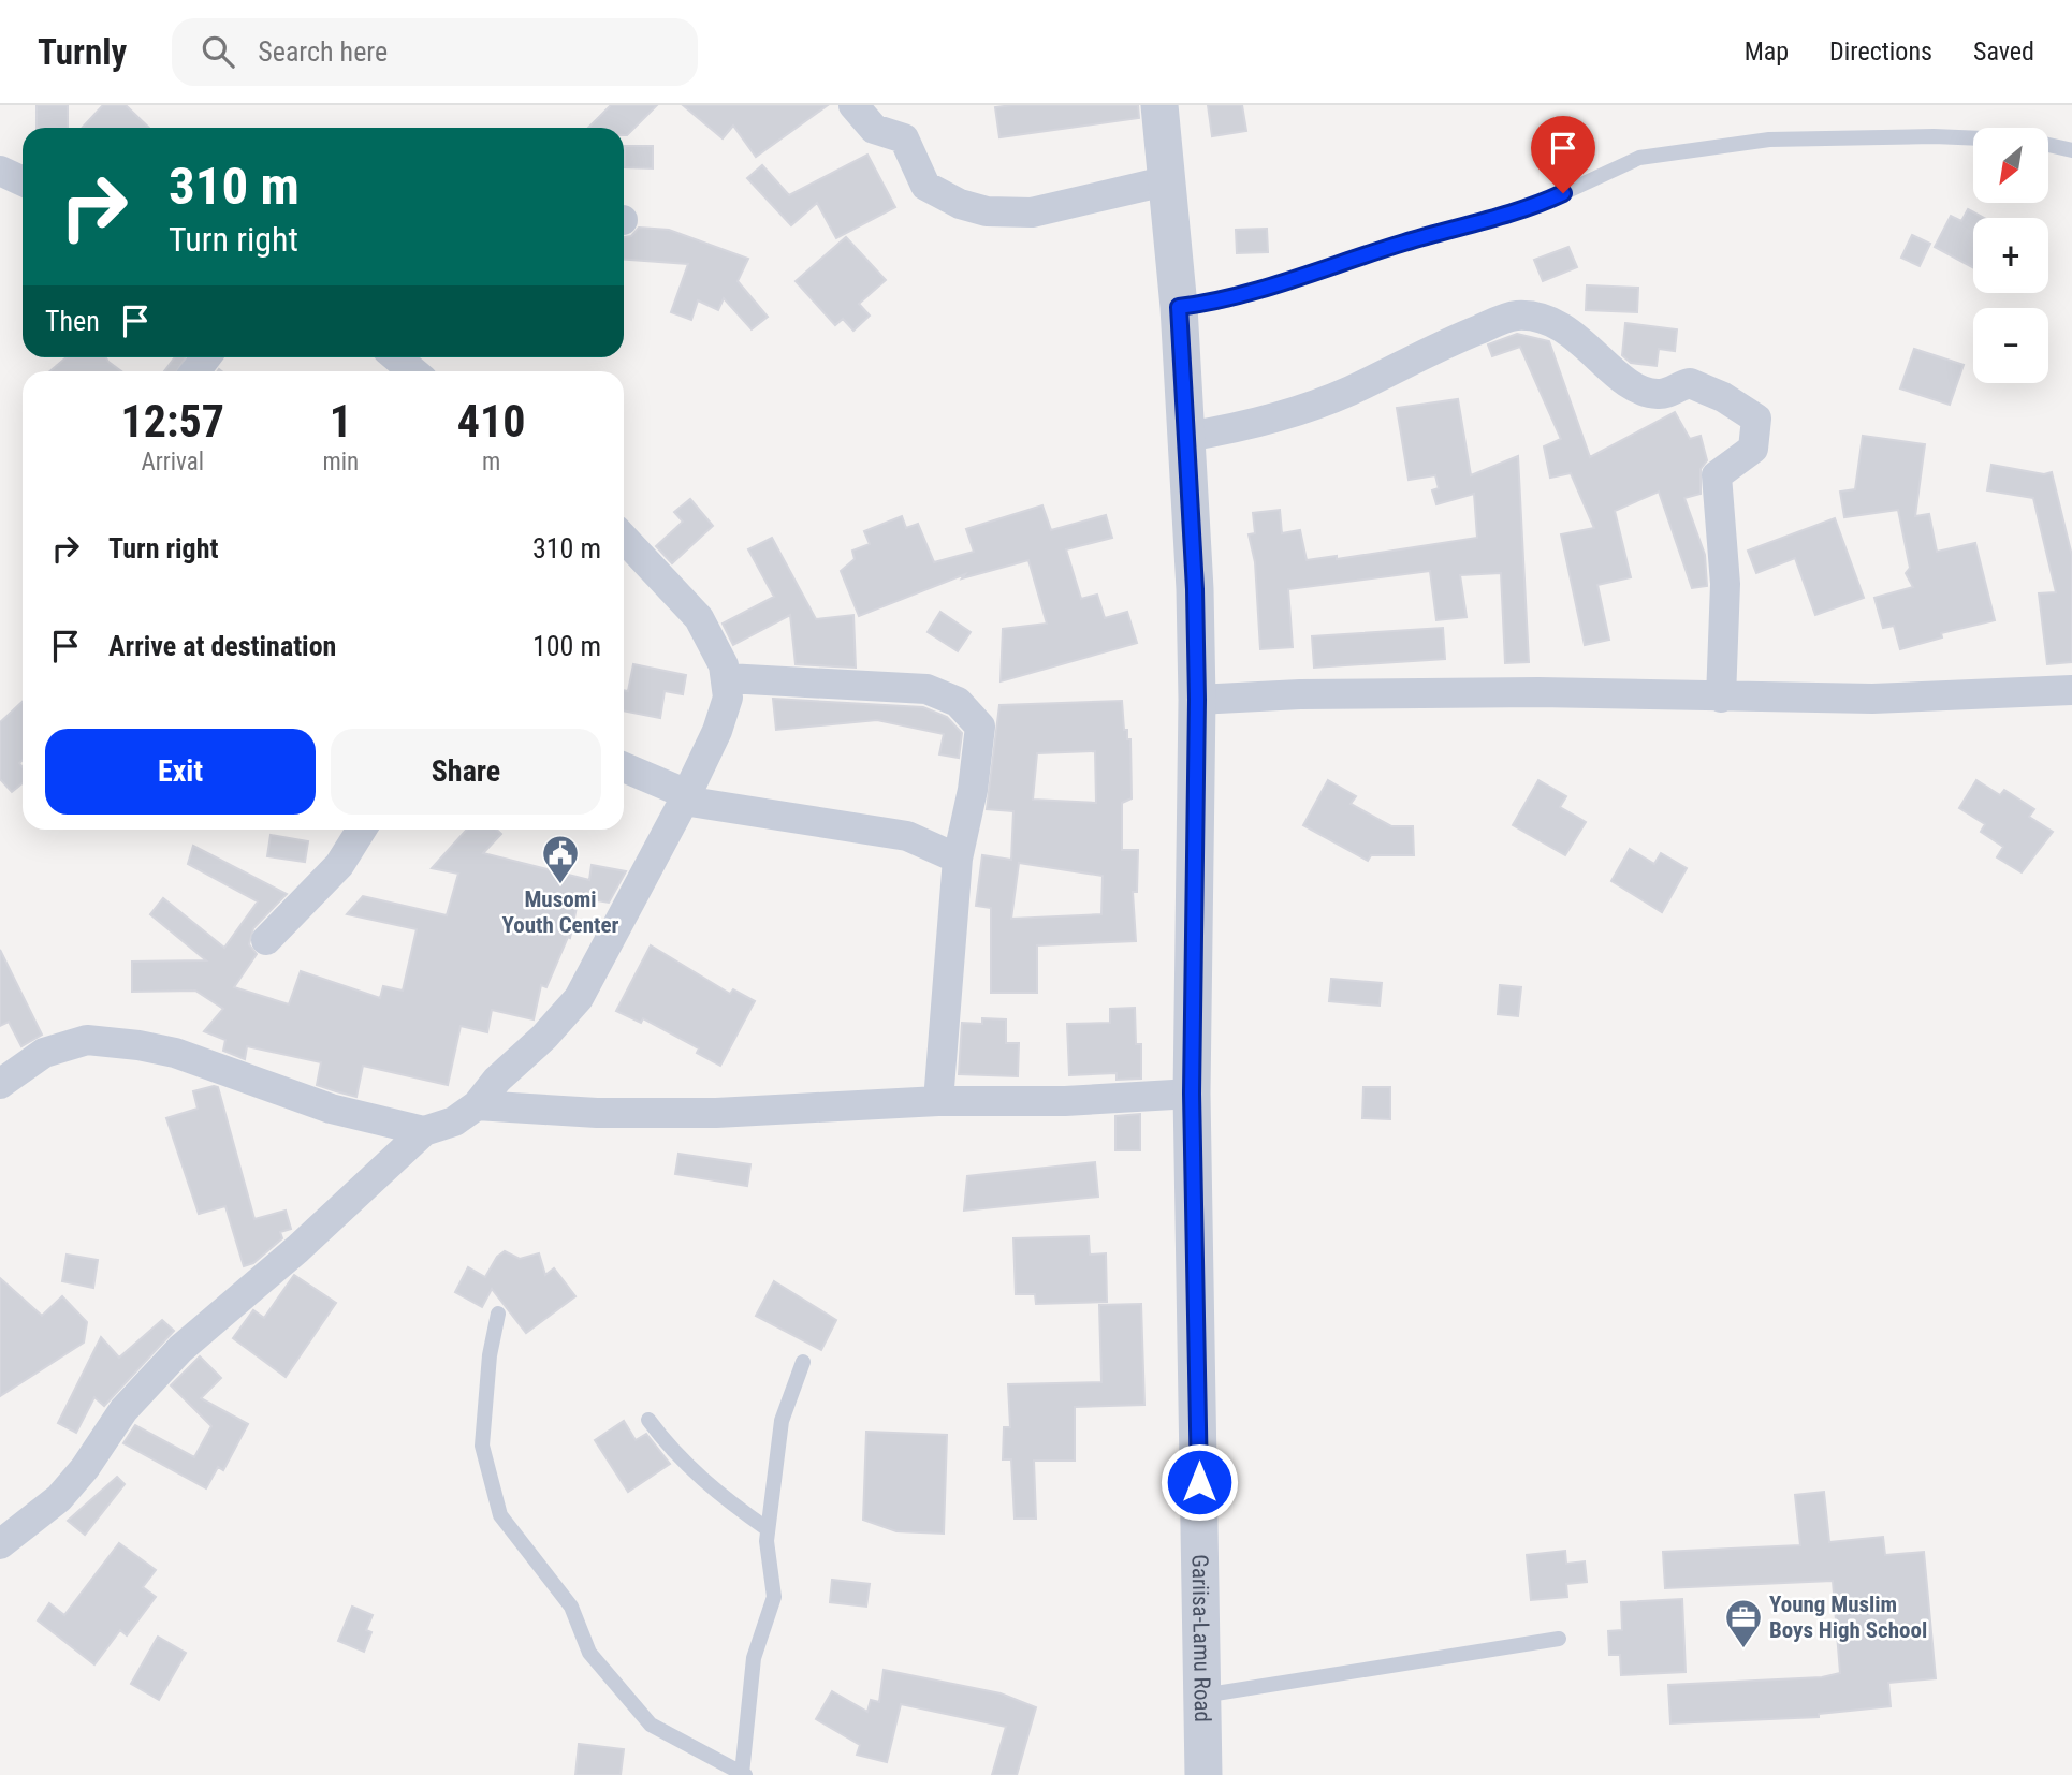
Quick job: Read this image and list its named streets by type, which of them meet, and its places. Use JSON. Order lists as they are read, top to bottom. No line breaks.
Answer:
{"streets":{"street":["Gariisa-Lamu Road"]},"places":{"public building":["Musomi Youth Center"],"office":["Young Muslim Boys High School"]},"north":"bottom left","page":{"header":"Turnly","search":"Search here","nav":["Map","Directions","Saved"],"map_buttons":["+","−"],"turn":["310 m","Turn right"],"then":"Then","eta":["12:57","Arrival","1","min","410","m"],"list":[{"name":"Turn right","value":"310 m"},{"name":"Arrive at destination","value":"100 m"}],"buttons":["Exit","Share"]}}
